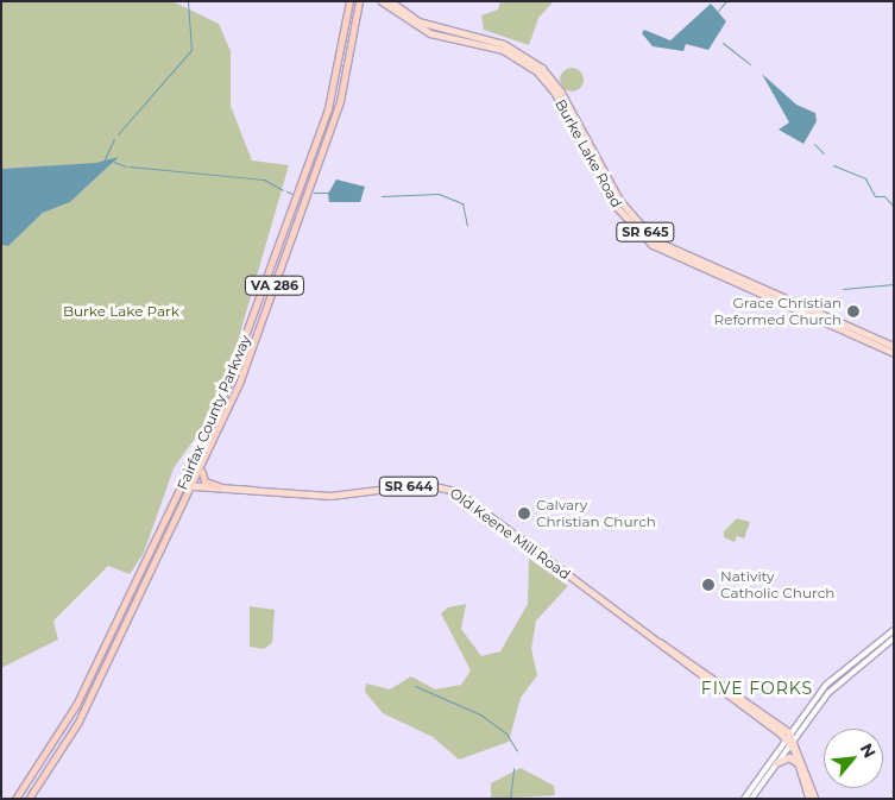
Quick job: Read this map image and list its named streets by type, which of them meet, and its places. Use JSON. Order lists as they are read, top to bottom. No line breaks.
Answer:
{"streets":{"highway":["VA 286","Fairfax County Parkway"],"main road":["Burke Lake Road","SR 645","SR 644","Old Keene Mill Road"]},"crossings":[["Fairfax County Parkway","Old Keene Mill Road"]],"districts":["FIVE FORKS"],"parks":["Burke Lake Park"],"places":["Grace Christian Reformed Church","Calvary Christian Church","Nativity Catholic Church"],"north":"top right"}
